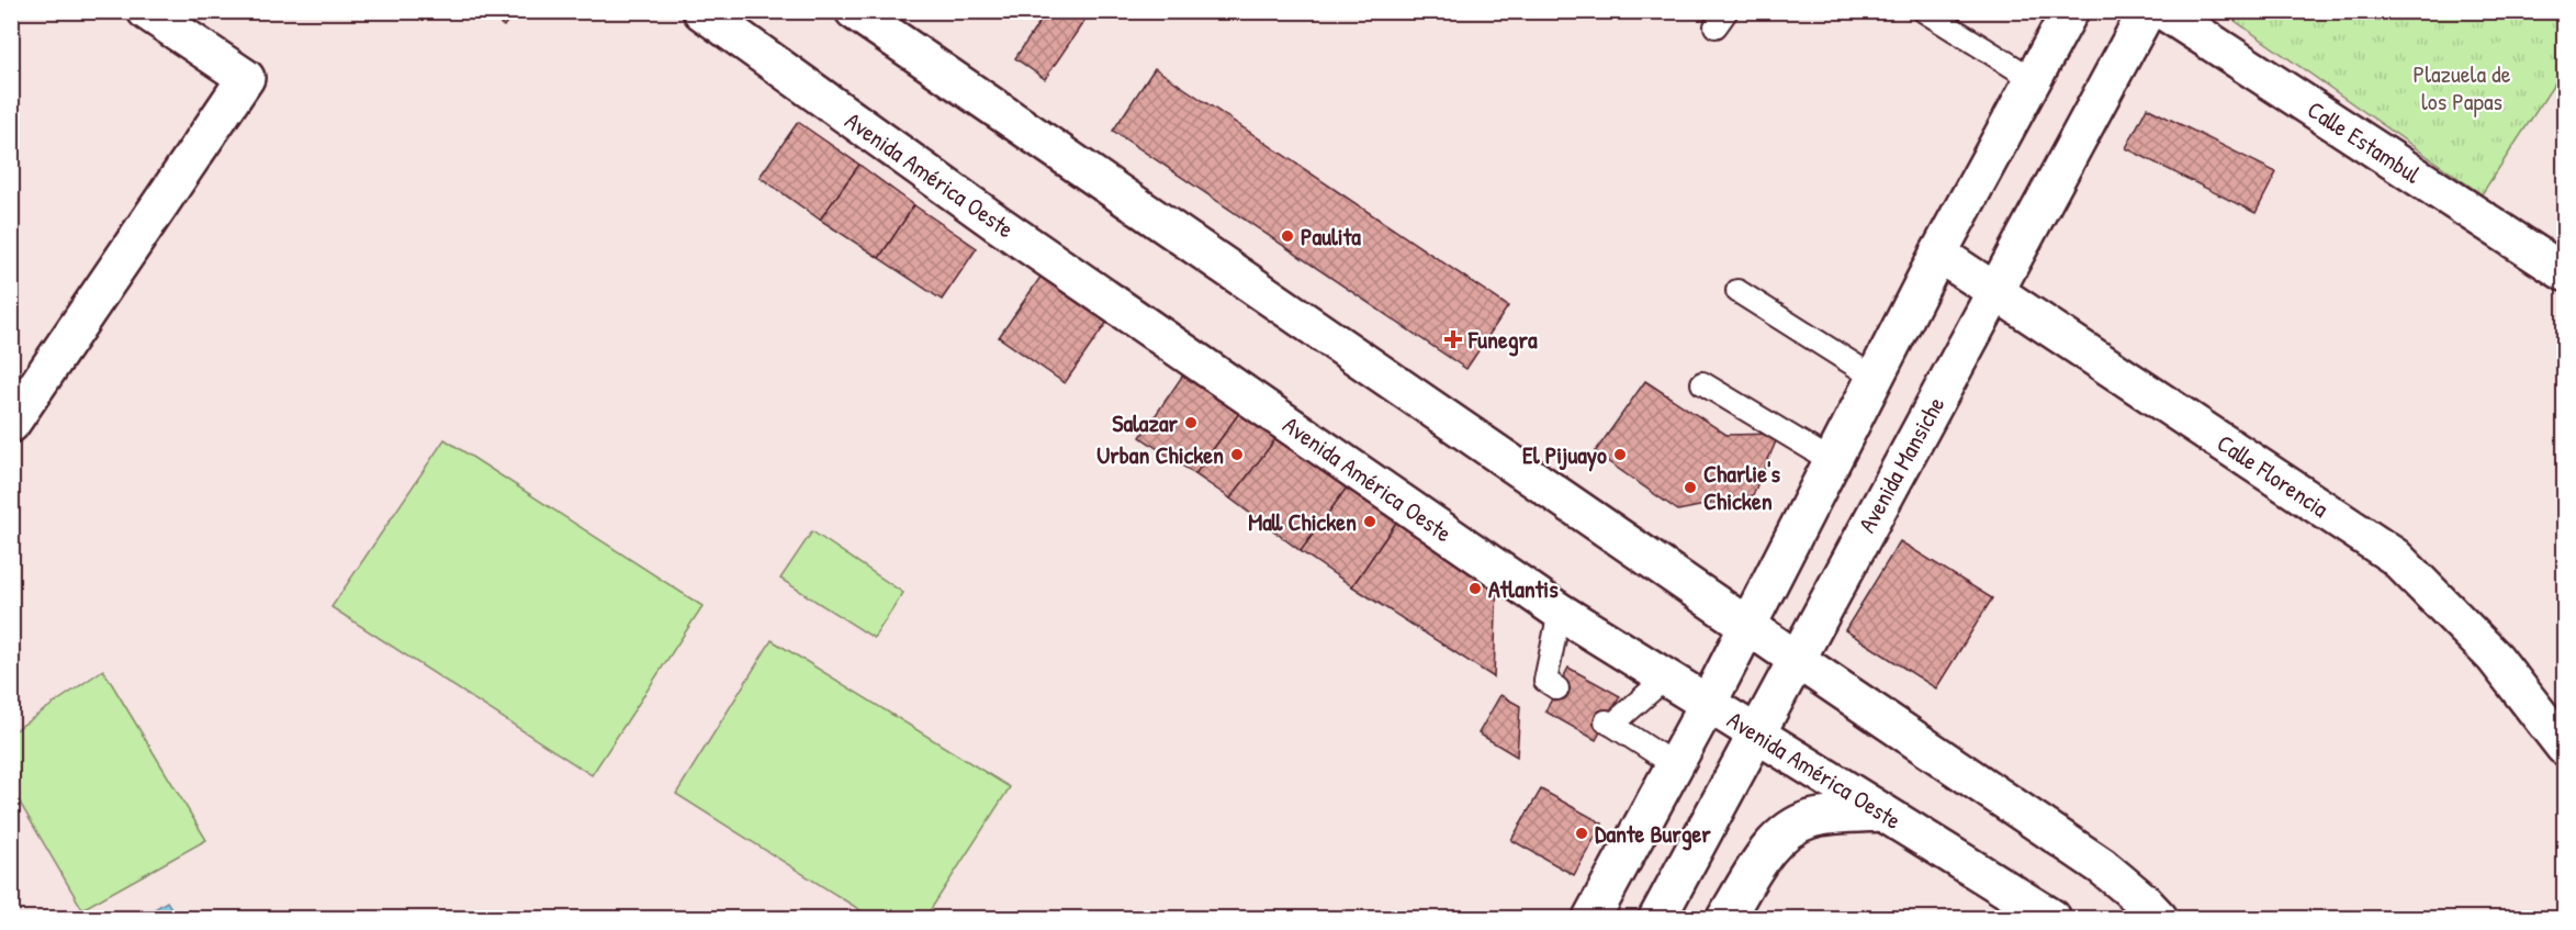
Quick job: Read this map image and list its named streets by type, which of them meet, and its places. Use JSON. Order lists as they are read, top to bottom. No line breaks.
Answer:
{"streets":{"main road":["Calle Estambul","Avenida América Oeste","Avenida Mansiche","Calle Florencia"]},"crossings":[["Avenida América Oeste","Avenida Mansiche"],["Avenida Mansiche","Calle Florencia"]],"parks":["Plazuela de los Papas"],"places":{"other":["Paulita","Salazar","Urban Chicken","El Pijuayo","Charlie's Chicken","Mall Chicken","Atlantis","Dante Burger"],"health":["Funegra"]}}
